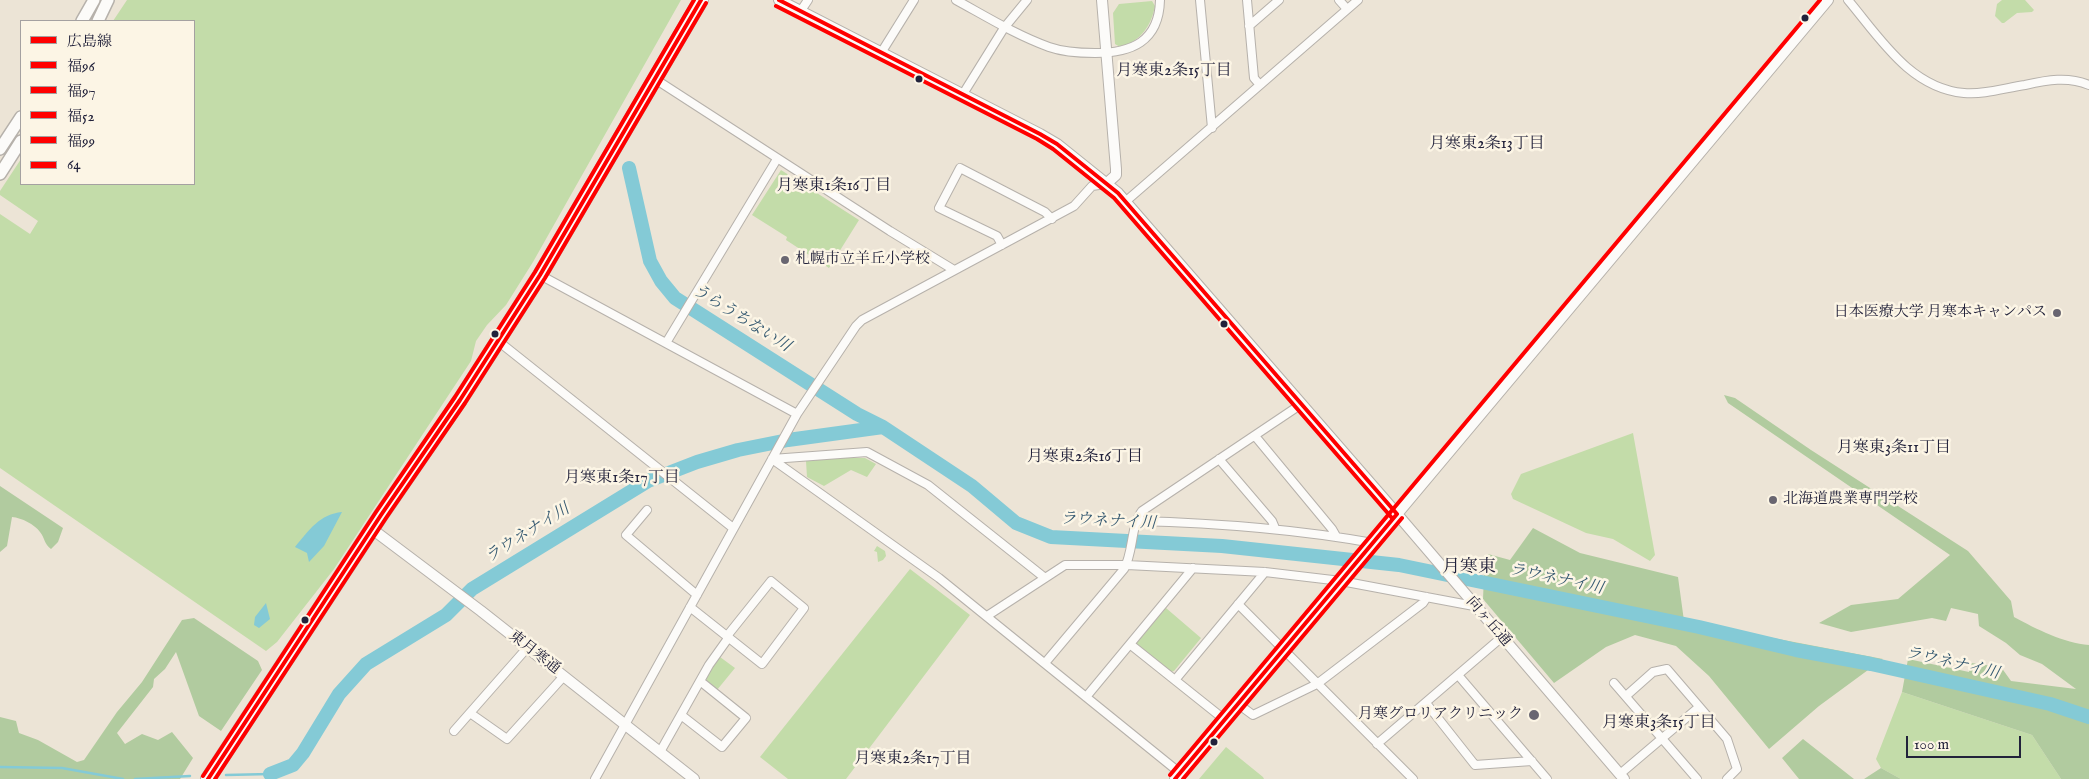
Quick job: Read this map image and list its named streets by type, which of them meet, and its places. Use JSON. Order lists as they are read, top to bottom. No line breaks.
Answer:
{"streets":{"street":["向ヶ丘通","東月寒通"]},"districts":["月寒東2条15丁目","月寒東2条13丁目","月寒東1条16丁目","月寒東3条11丁目","月寒東2条16丁目","月寒東1条17丁目","月寒東","月寒東3条15丁目","月寒東2条17丁目"],"water":["うらうちない川","ラウネナイ川"],"places":["札幌市立羊丘小学校","日本医療大学 月寒本キャンパス","北海道農業専門学校","月寒グロリアクリニック"],"lines":["transit line 広島線","transit line 福97","transit line 福52","transit line 64","transit line 福96","transit line 福99"],"legend":["広島線","福96","福97","福52","福99","64"],"scale_bar":"100 m"}
